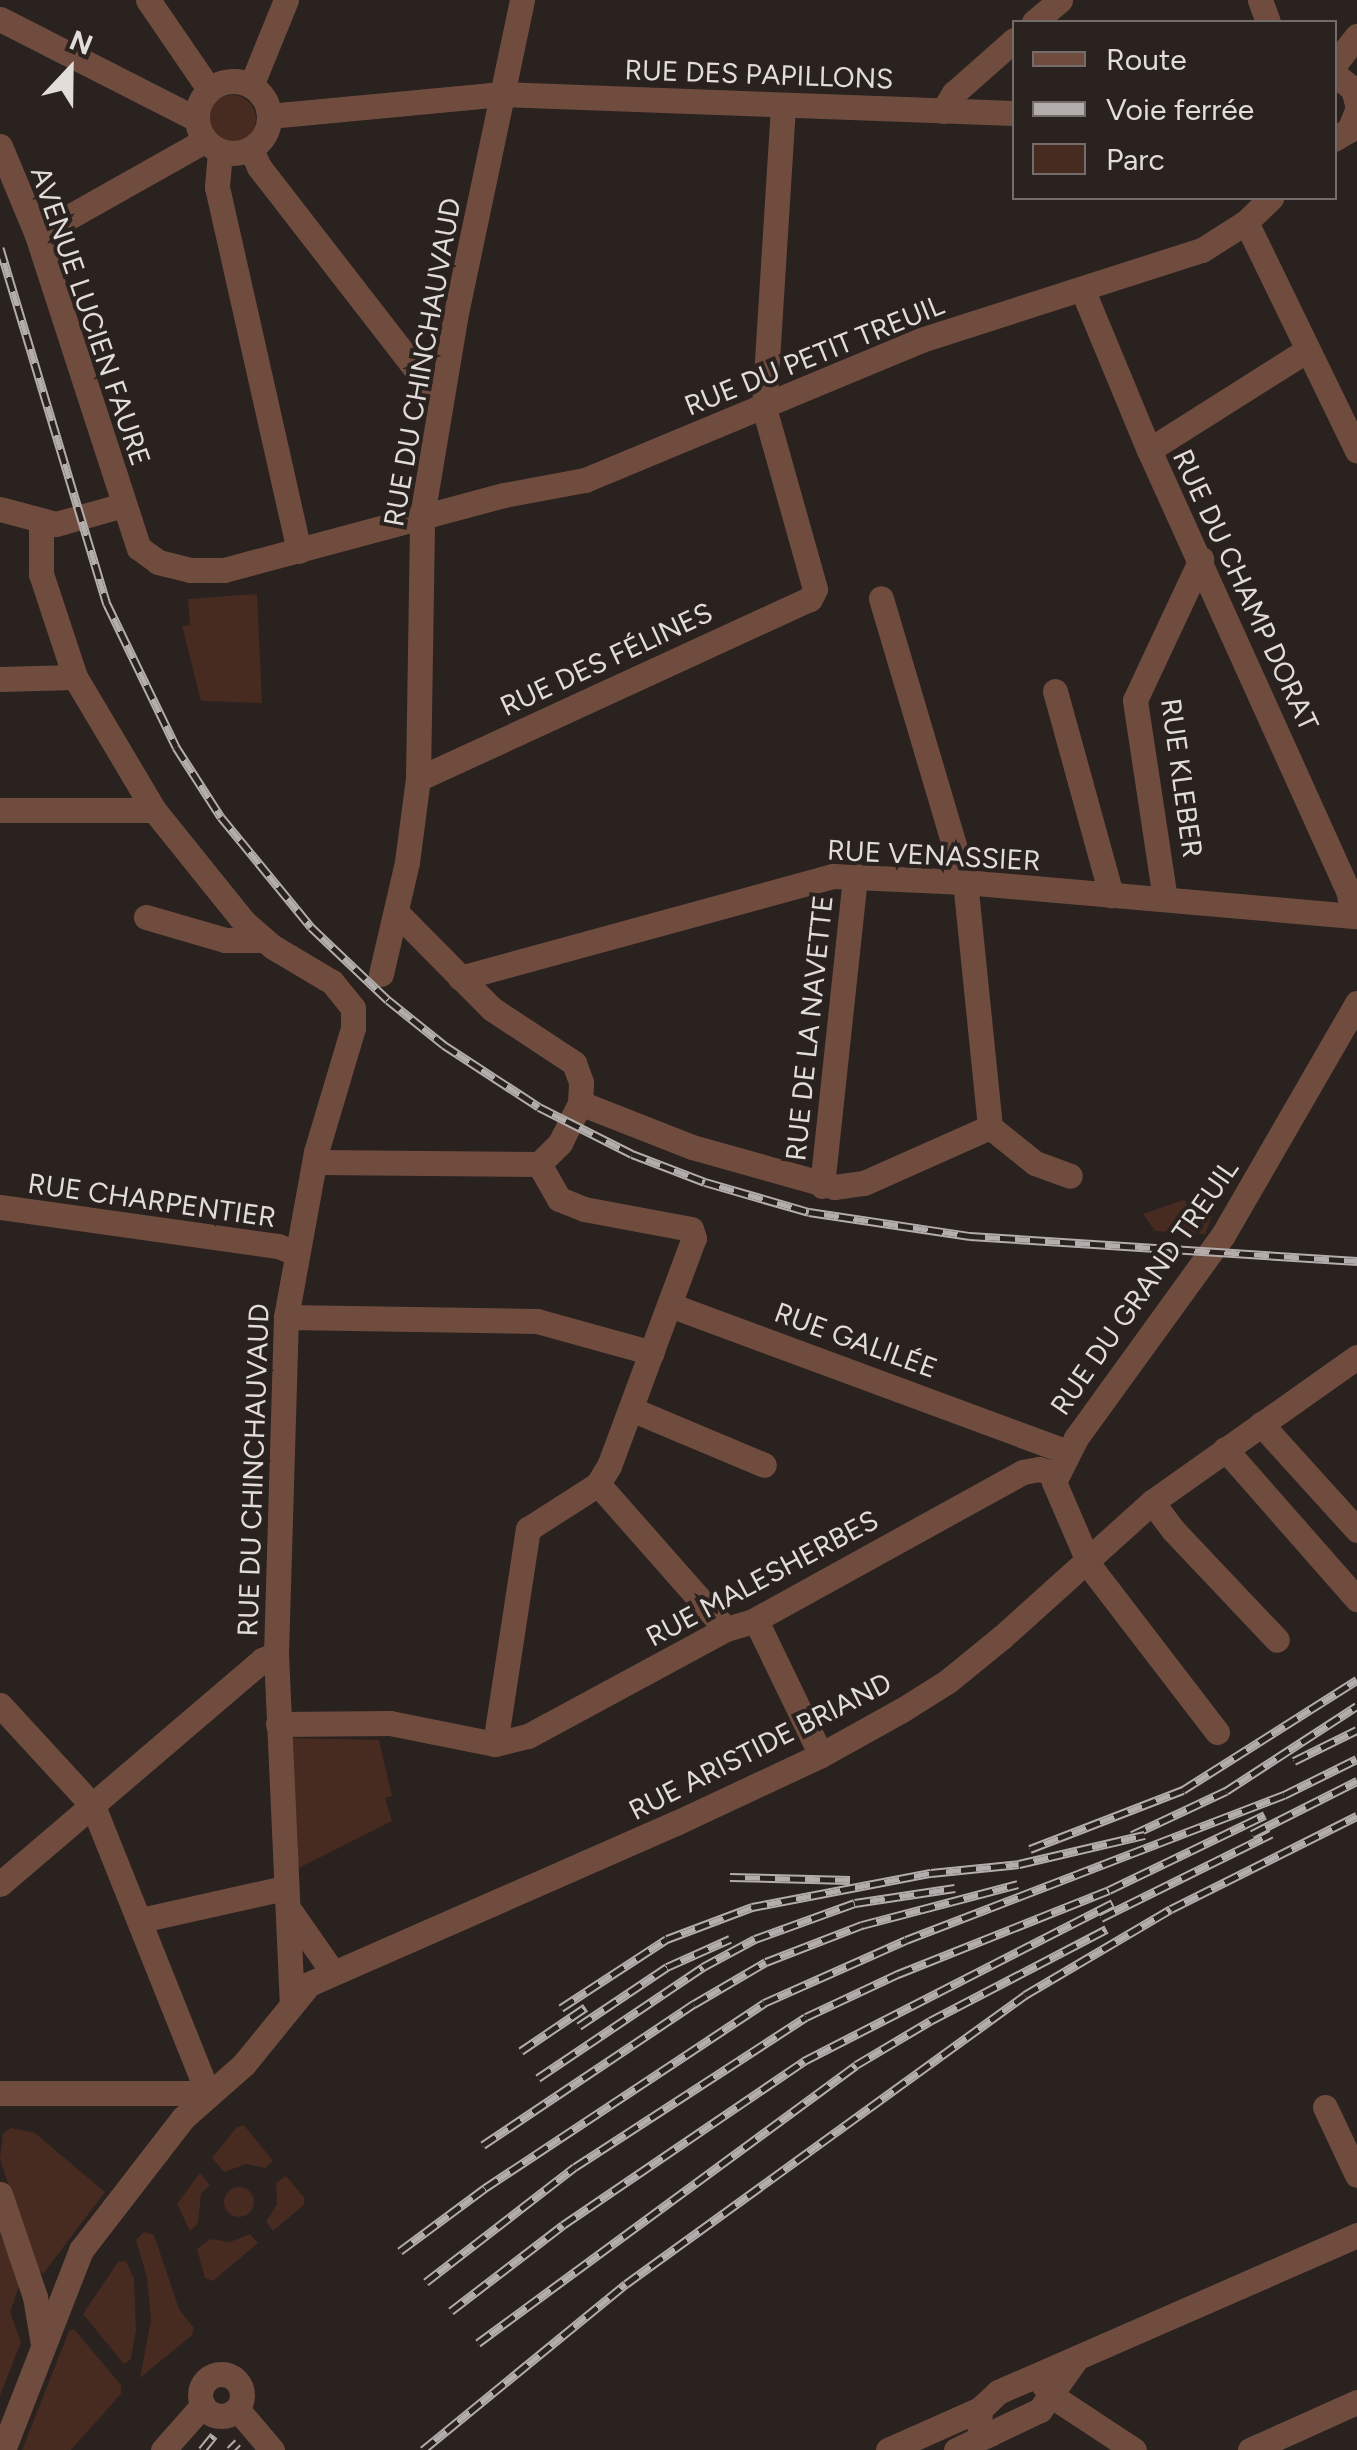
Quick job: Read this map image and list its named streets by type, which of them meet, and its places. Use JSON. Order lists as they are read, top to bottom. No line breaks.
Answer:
{"streets":{"street":["RUE DES PAPILLONS","AVENUE LUCIEN FAURE","RUE DU PETIT TREUIL","RUE DU CHINCHAUVAUD","RUE DU CHAMP DORAT","RUE DES FÉLINES","RUE KLEBER","RUE VENASSIER","RUE DE LA NAVETTE","RUE CHARPENTIER","RUE DU GRAND TREUIL","RUE GALILÉE","RUE MALESHERBES","RUE ARISTIDE BRIAND"]},"crossings":[["RUE DES PAPILLONS","RUE DU CHINCHAUVAUD"],["AVENUE LUCIEN FAURE","RUE DU PETIT TREUIL"],["RUE DU PETIT TREUIL","RUE DU CHINCHAUVAUD"],["RUE DU PETIT TREUIL","RUE DU CHAMP DORAT"],["RUE DU PETIT TREUIL","RUE DES FÉLINES"],["RUE DU CHINCHAUVAUD","RUE DES FÉLINES"],["RUE DU CHINCHAUVAUD","RUE CHARPENTIER"],["RUE DU CHINCHAUVAUD","RUE ARISTIDE BRIAND"],["RUE DU CHAMP DORAT","RUE KLEBER"],["RUE DU CHAMP DORAT","RUE VENASSIER"],["RUE KLEBER","RUE VENASSIER"],["RUE VENASSIER","RUE DE LA NAVETTE"],["RUE DU GRAND TREUIL","RUE GALILÉE"],["RUE DU GRAND TREUIL","RUE MALESHERBES"],["RUE GALILÉE","RUE MALESHERBES"]],"legend":["Route","Voie ferrée","Parc"],"north":"top"}
